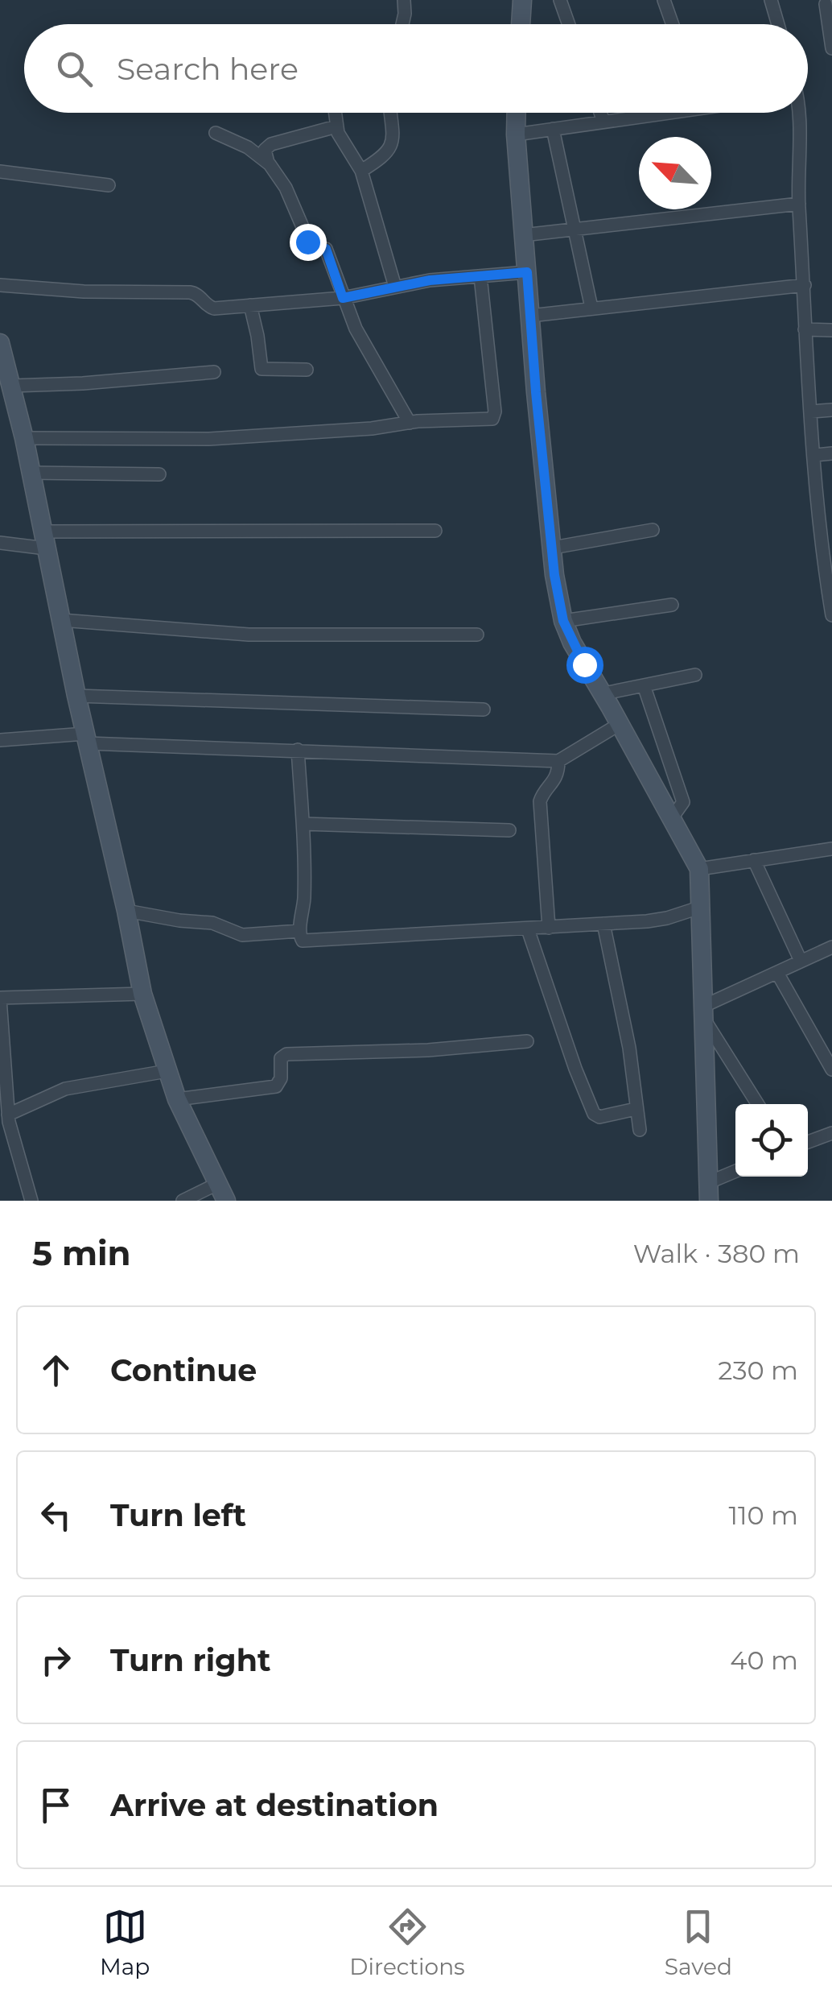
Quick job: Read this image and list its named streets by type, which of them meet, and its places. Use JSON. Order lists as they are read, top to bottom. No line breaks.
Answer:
{"north":"top left","page":{"search":"Search here","heading":["5 min","Walk · 380 m"],"list":[["Continue","230 m"],["Turn left","110 m"],["Turn right","40 m"],"Arrive at destination"],"nav":["Map","Directions","Saved"]}}
